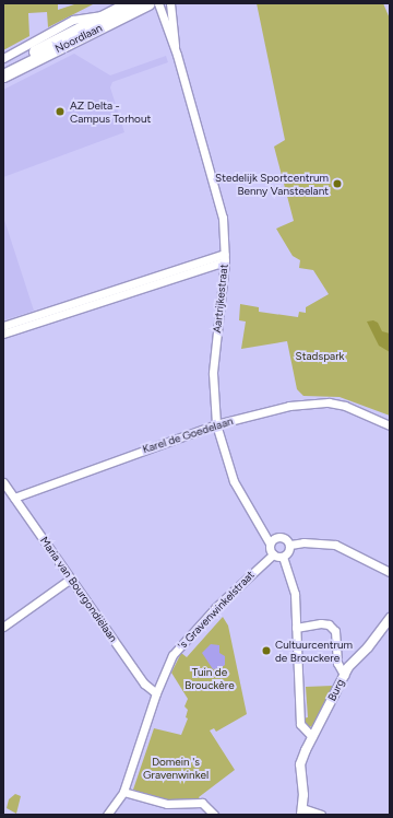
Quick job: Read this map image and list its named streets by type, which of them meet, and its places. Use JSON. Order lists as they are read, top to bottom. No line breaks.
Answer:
{"streets":{"main road":["Noordlaan"],"street":["Aartrijkestraat","Karel de Goedelaan","Maria van Bourgondiëlaan","'s Gravenwinkelstraat","Burg"]},"crossings":[["Aartrijkestraat","Karel de Goedelaan"],["Aartrijkestraat","'s Gravenwinkelstraat"],["Karel de Goedelaan","Maria van Bourgondiëlaan"],["Maria van Bourgondiëlaan","'s Gravenwinkelstraat"]],"parks":["Stadspark","Tuin de Brouckère","Domein 's Gravenwinkel"],"places":["AZ Delta - Campus Torhout","Stedelijk Sportcentrum Benny Vansteelant","Cultuurcentrum de Brouckere"]}
